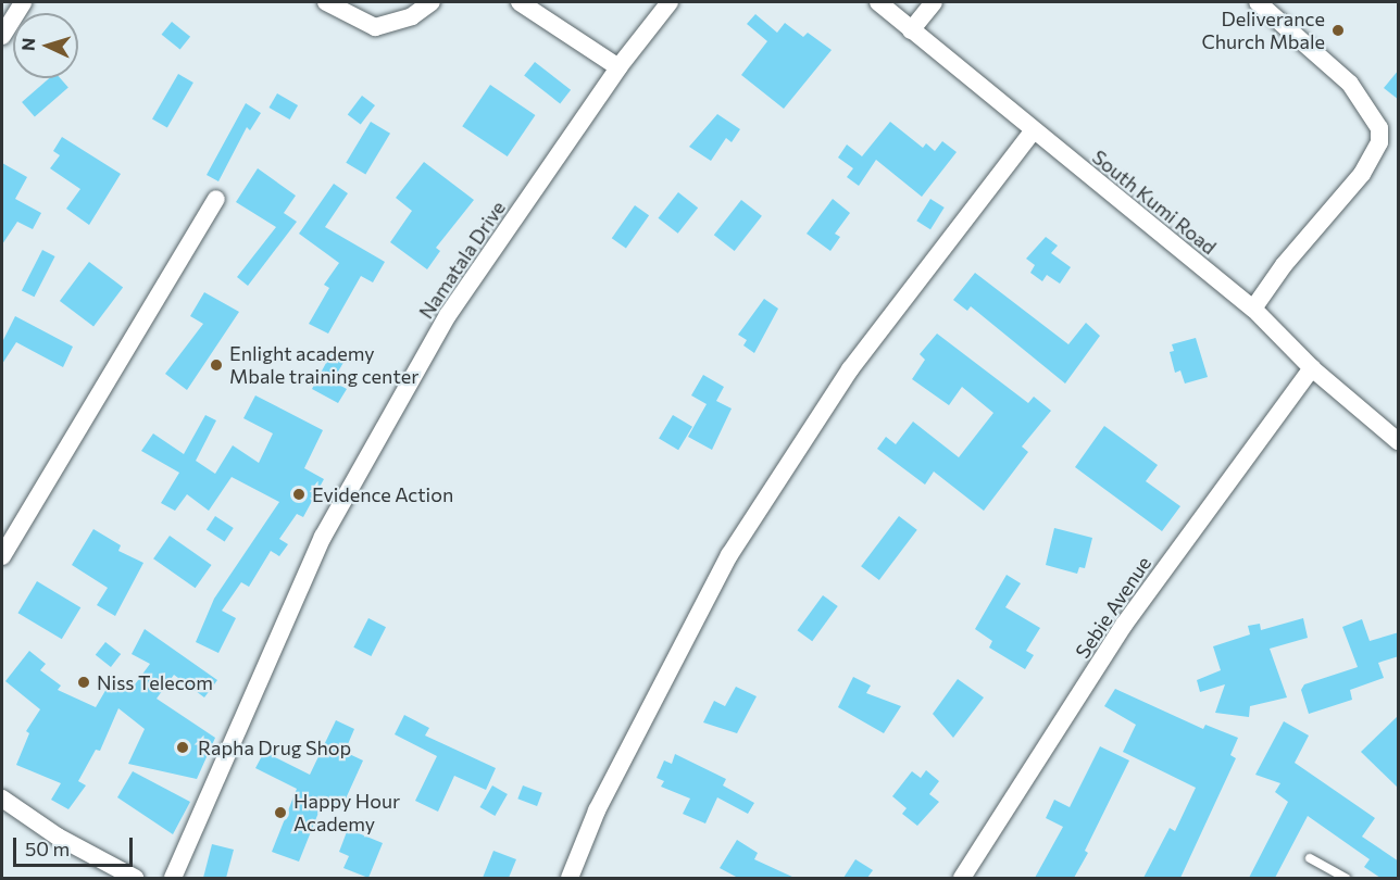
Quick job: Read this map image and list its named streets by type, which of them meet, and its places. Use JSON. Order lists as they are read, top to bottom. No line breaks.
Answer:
{"streets":{"street":["South Kumi Road","Namatala Drive","Sebie Avenue"]},"crossings":[["South Kumi Road","Sebie Avenue"]],"places":["Deliverance Church Mbale","Enlight academy Mbale training center","Evidence Action","Niss Telecom","Rapha Drug Shop","Happy Hour Academy"],"scale_bar":"50 m","north":"left"}
